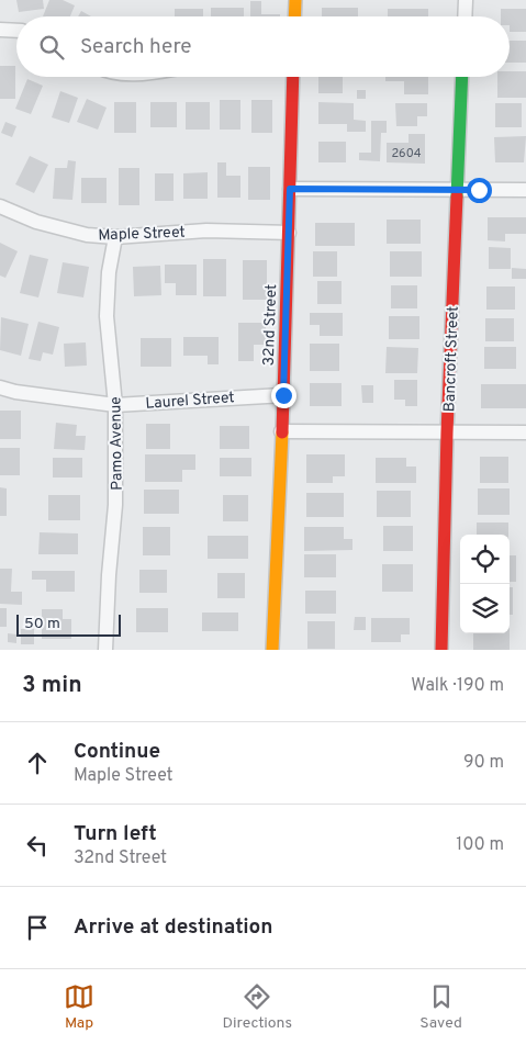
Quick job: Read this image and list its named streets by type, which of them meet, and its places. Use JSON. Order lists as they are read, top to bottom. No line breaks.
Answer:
{"streets":{"street":["Maple Street","32nd Street","Bancroft Street","Laurel Street","Pamo Avenue"]},"crossings":[["Maple Street","32nd Street"],["Maple Street","Pamo Avenue"],["32nd Street","Laurel Street"],["Laurel Street","Pamo Avenue"]],"house_numbers":["2604"],"scale_bar":"50 m","page":{"search":"Search here","scale":"50 m","heading":["3 min","Walk · 190 m"],"list":[["Continue","Maple Street","90 m"],["Turn left","32nd Street","100 m"],"Arrive at destination"],"nav":["Map","Directions","Saved"]}}
